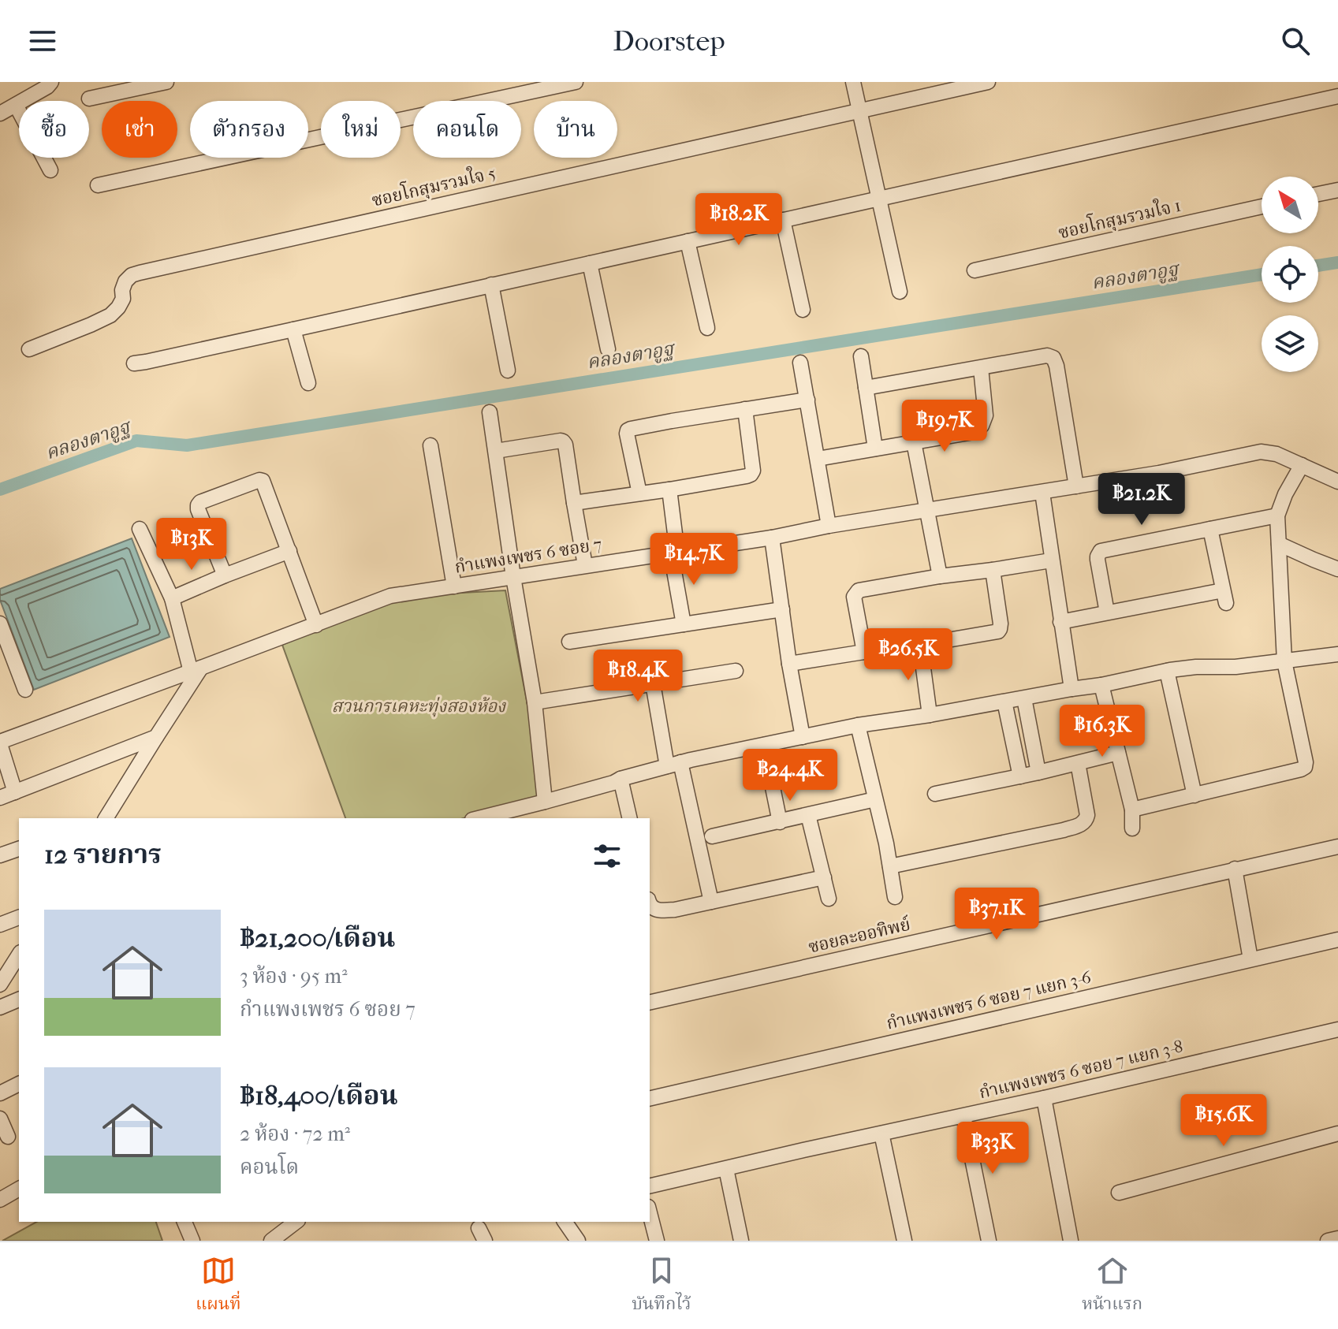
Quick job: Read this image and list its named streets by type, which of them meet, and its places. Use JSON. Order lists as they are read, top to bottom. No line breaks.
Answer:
{"streets":{"street":["ซอยโกสุมรวมใจ 5","ซอยโกสุมรวมใจ 1","กำแพงเพชร 6 ซอย 7","ซอยละออทิพย์","กำแพงเพชร 6 ซอย 7 แยก 3-6","กำแพงเพชร 6 ซอย 7 แยก 3-8"]},"water":["คลองตาอูฐ"],"parks":["สวนการเคหะทุ่งสองห้อง"],"north":"top left","page":{"header":"Doorstep","chip":["ซื้อ","เช่า","ตัวกรอง","ใหม่","คอนโด","บ้าน"],"price":["฿18.2K","฿19.7K","฿21.2K","฿13K","฿14.7K","฿26.5K","฿18.4K","฿16.3K","฿24.4K","฿37.1K","฿15.6K","฿33K"],"heading":"12 รายการ","list":[{"name":"฿21,200/เดือน","note":"3 ห้อง · 95 m² · กำแพงเพชร 6 ซอย 7"},{"name":"฿18,400/เดือน","note":"2 ห้อง · 72 m² · คอนโด"}],"tabs":["แผนที่","บันทึกไว้","หน้าแรก"]}}
